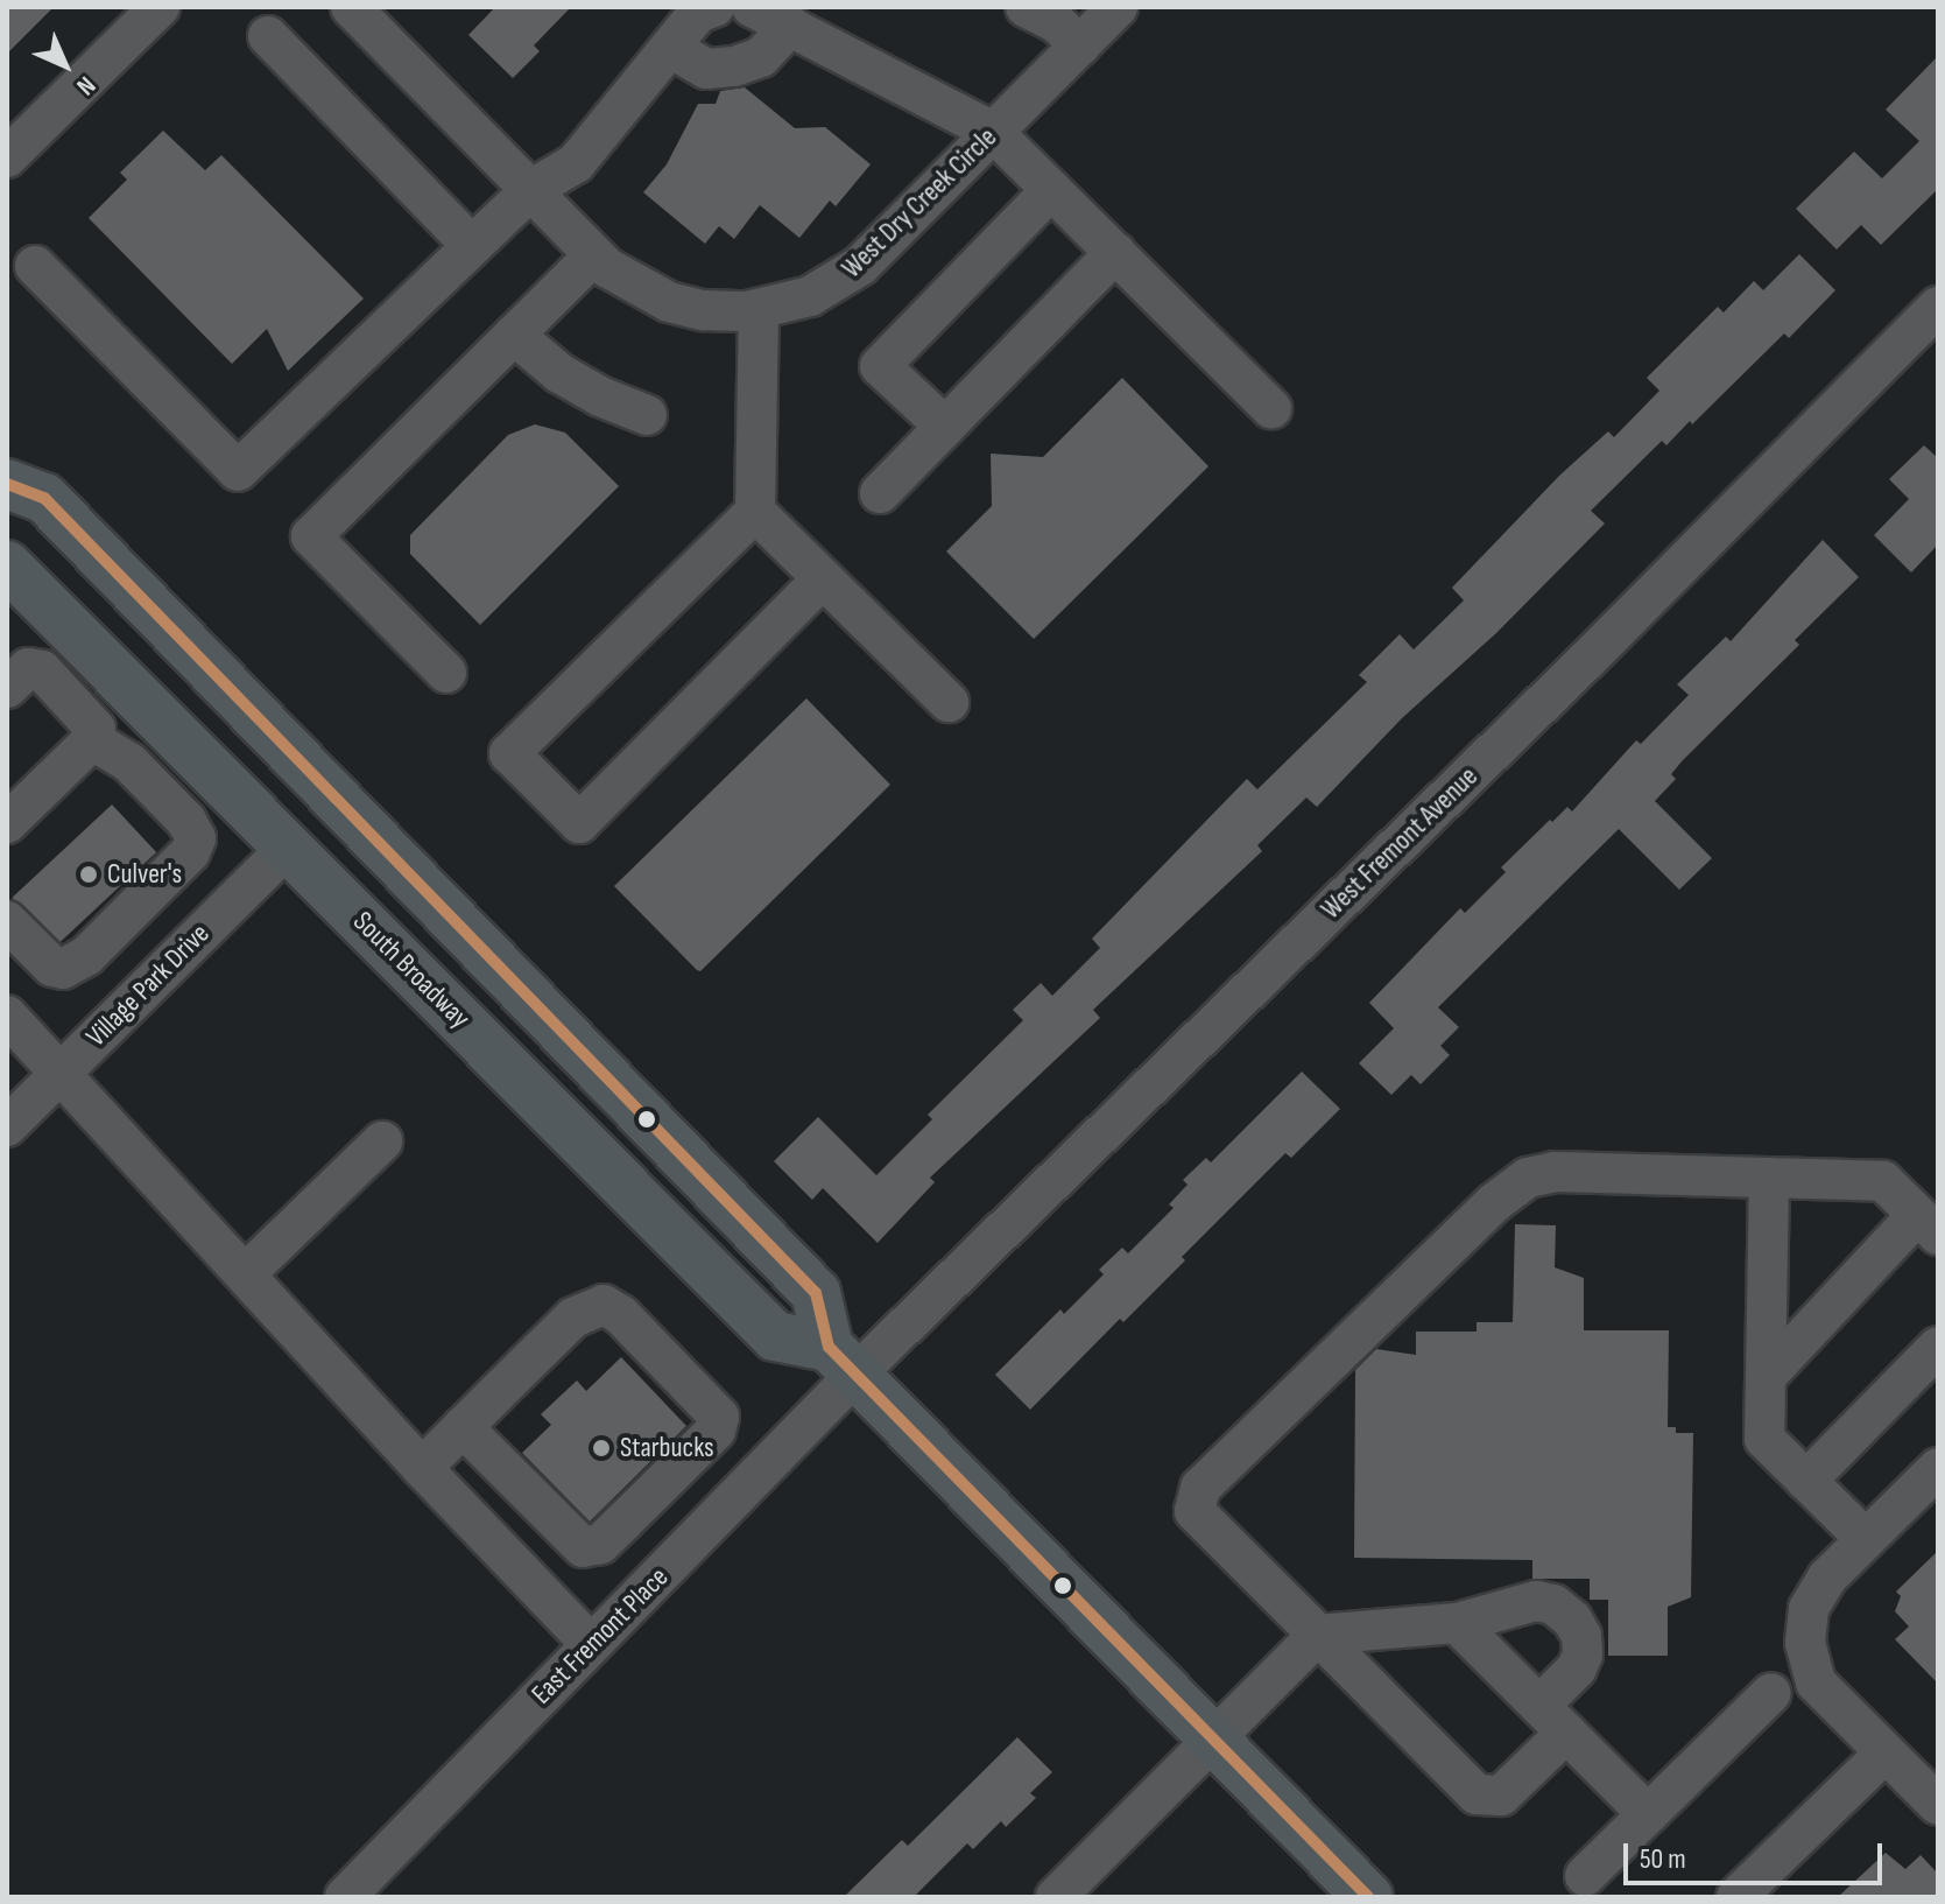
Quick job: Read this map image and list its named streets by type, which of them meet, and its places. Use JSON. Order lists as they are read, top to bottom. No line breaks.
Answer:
{"streets":{"main road":["South Broadway"],"street":["West Dry Creek Circle","West Fremont Avenue","Village Park Drive","East Fremont Place"]},"crossings":[["West Fremont Avenue","South Broadway"],["West Fremont Avenue","East Fremont Place"],["South Broadway","Village Park Drive"],["South Broadway","East Fremont Place"]],"places":["Culver's","Starbucks"],"scale_bar":"50 m","north":"bottom right"}
